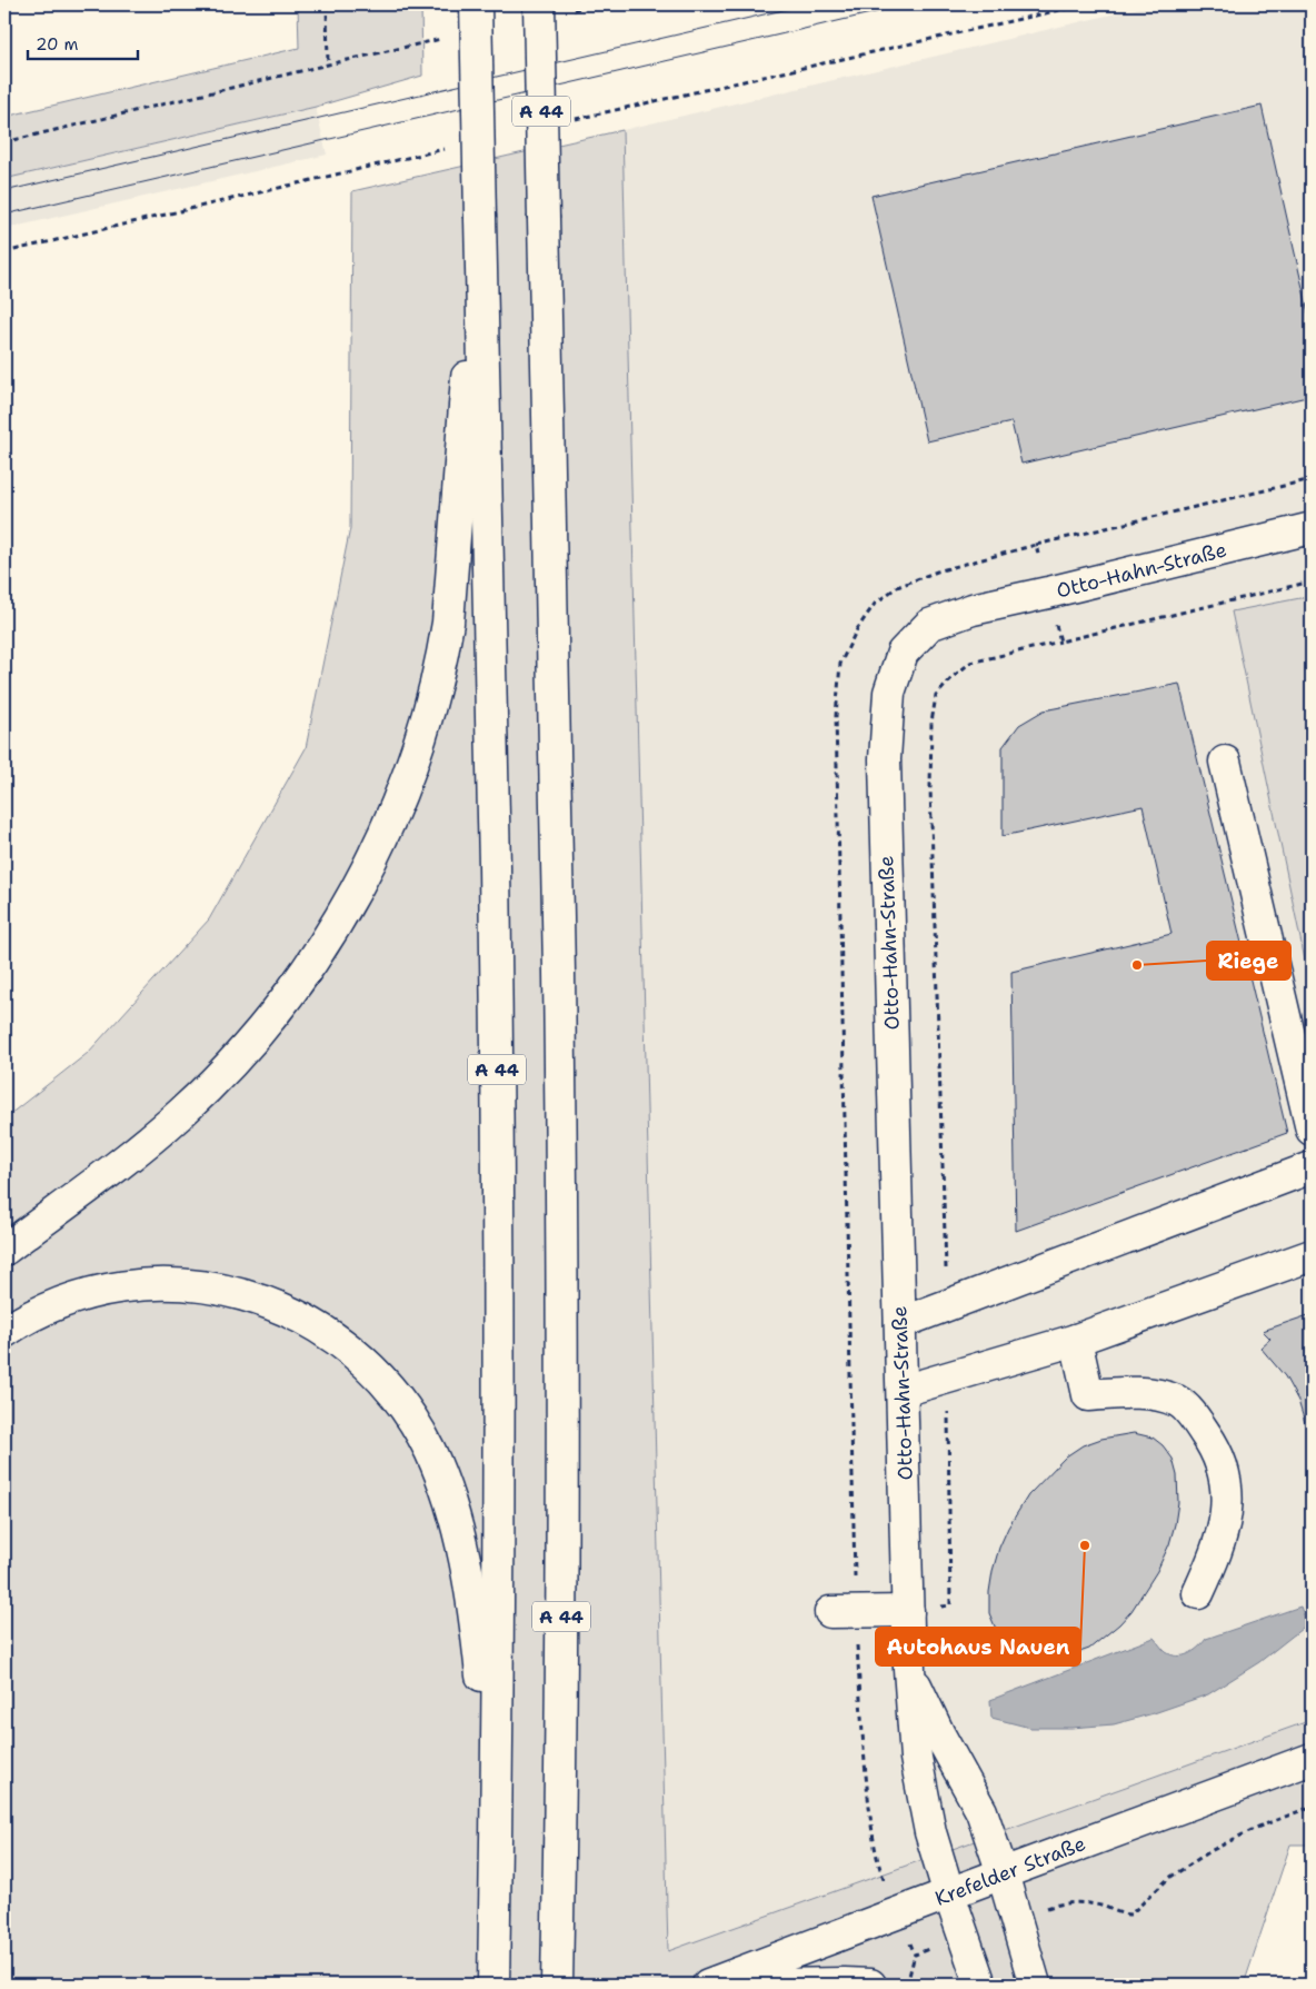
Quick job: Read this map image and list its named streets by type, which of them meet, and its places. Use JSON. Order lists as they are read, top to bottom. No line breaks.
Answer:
{"streets":{"main road":["A 44","Otto-Hahn-Straße","Krefelder Straße"]},"crossings":[["Otto-Hahn-Straße","Krefelder Straße"]],"places":["Riege","Autohaus Nauen"],"scale_bar":"20 m"}
